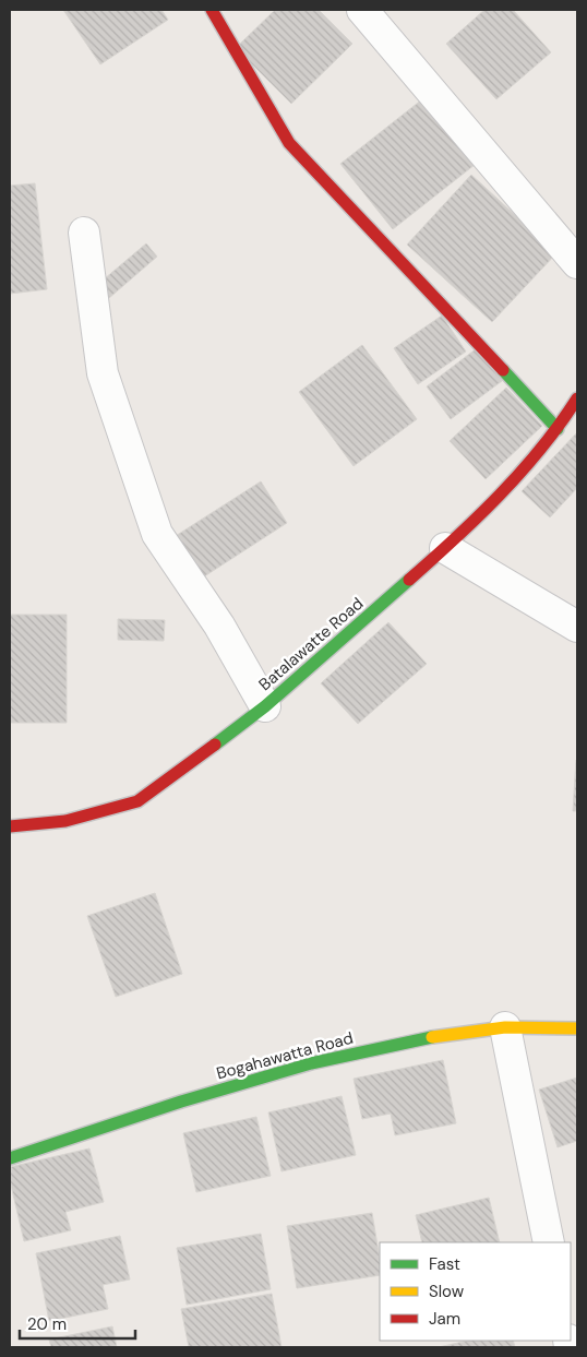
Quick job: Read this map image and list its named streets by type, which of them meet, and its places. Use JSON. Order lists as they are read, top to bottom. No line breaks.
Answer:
{"streets":{"street":["Batalawatte Road","Bogahawatta Road"]},"legend":["Fast","Slow","Jam"],"scale_bar":"20 m"}
